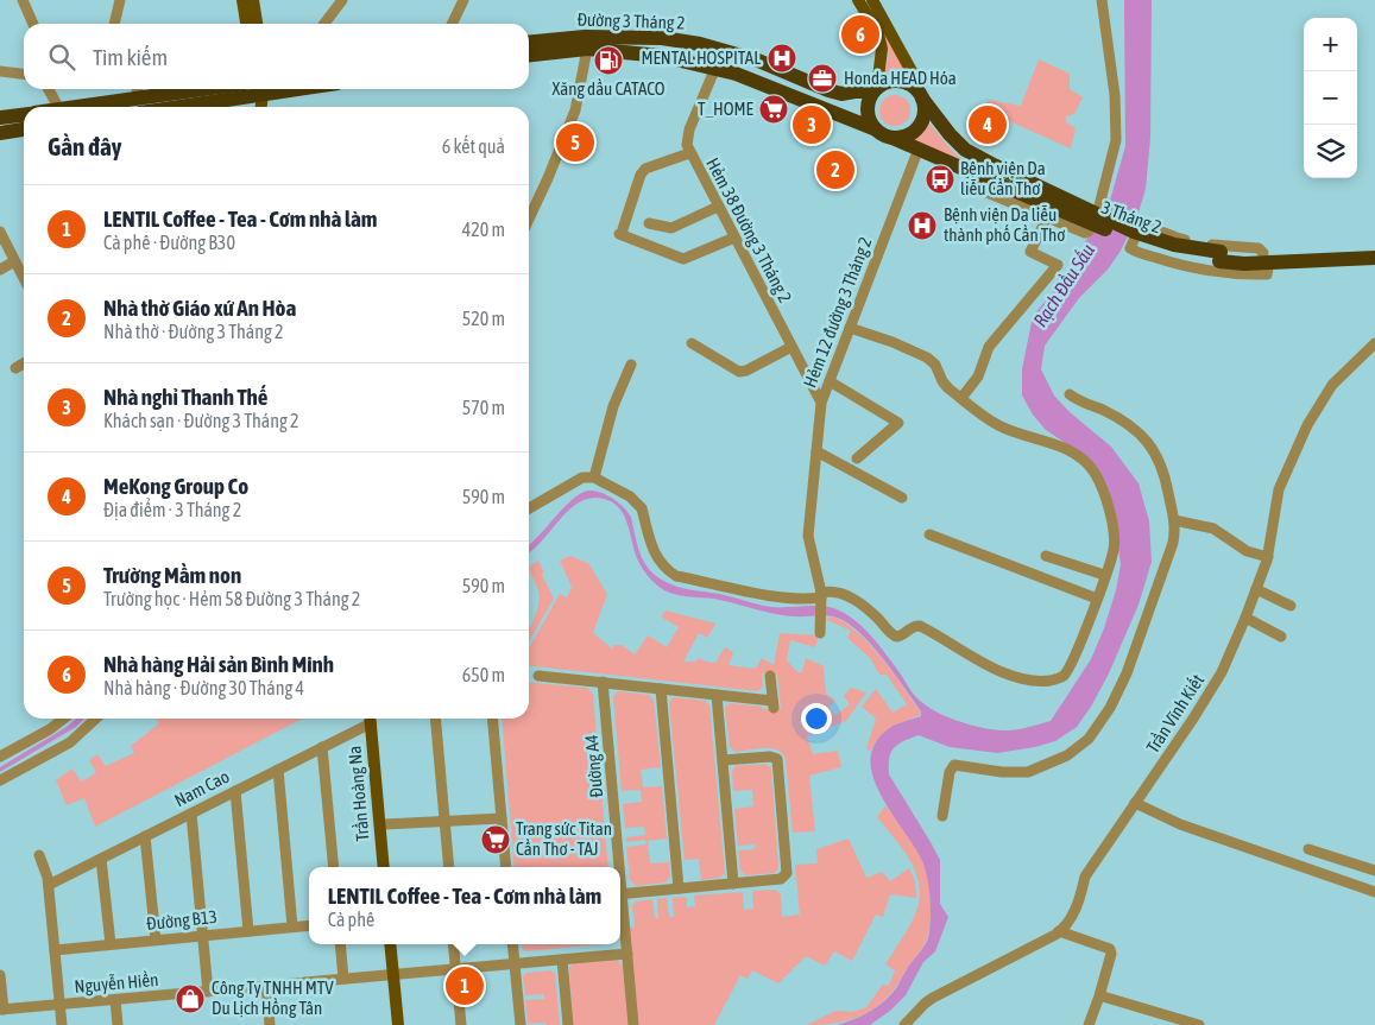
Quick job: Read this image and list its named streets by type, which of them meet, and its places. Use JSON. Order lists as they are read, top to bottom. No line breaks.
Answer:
{"streets":{"highway":["Đường 3 Tháng 2","3 Tháng 2"],"main road":["Trần Hoàng Na"],"street":["Hẻm 38 Đường 3 Tháng 2","Hẻm 12 đường 3 Tháng 2","Trần Vĩnh Kiết","Đường A4","Nam Cao","Đường B13","Nguyễn Hiền"]},"crossings":[["Đường 3 Tháng 2","3 Tháng 2"],["Đường 3 Tháng 2","Hẻm 38 Đường 3 Tháng 2"],["3 Tháng 2","Hẻm 12 đường 3 Tháng 2"],["Hẻm 38 Đường 3 Tháng 2","Hẻm 12 đường 3 Tháng 2"],["Đường A4","Nguyễn Hiền"]],"water":["Rạch Đầu Sấu"],"places":{"hospital":["MENTAL HOSPITAL","Bệnh viện Da liễu thành phố Cần Thơ"],"fuel station":["Xăng dầu CATACO"],"office":["Honda HEAD Hóa"],"supermarket":["T_HOME","Trang sức Titan Cần Thơ - TAJ"],"bus stop":["Bệnh viện Da liễu Cần Thơ"],"shop":["Công Ty TNHH MTV Du Lịch Hồng Tân"]},"page":{"pins":["6","3","4","5","2","1"],"map_buttons":["+","−"],"search":"Tìm kiếm","heading":["Gần đây","6 kết quả"],"list":[{"mark":"1","name":"LENTIL Coffee - Tea - Cơm nhà làm","note":"Cà phê · Đường B30","value":"420 m"},{"mark":"2","name":"Nhà thờ Giáo xứ An Hòa","note":"Nhà thờ · Đường 3 Tháng 2","value":"520 m"},{"mark":"3","name":"Nhà nghỉ Thanh Thế","note":"Khách sạn · Đường 3 Tháng 2","value":"570 m"},{"mark":"4","name":"MeKong Group Co","note":"Địa điểm · 3 Tháng 2","value":"590 m"},{"mark":"5","name":"Trường Mầm non","note":"Trường học · Hẻm 58 Đường 3 Tháng 2","value":"590 m"},{"mark":"6","name":"Nhà hàng Hải sản Bình Minh","note":"Nhà hàng · Đường 30 Tháng 4","value":"650 m"}],"popup":["LENTIL Coffee - Tea - Cơm nhà làm","Cà phê"]}}
